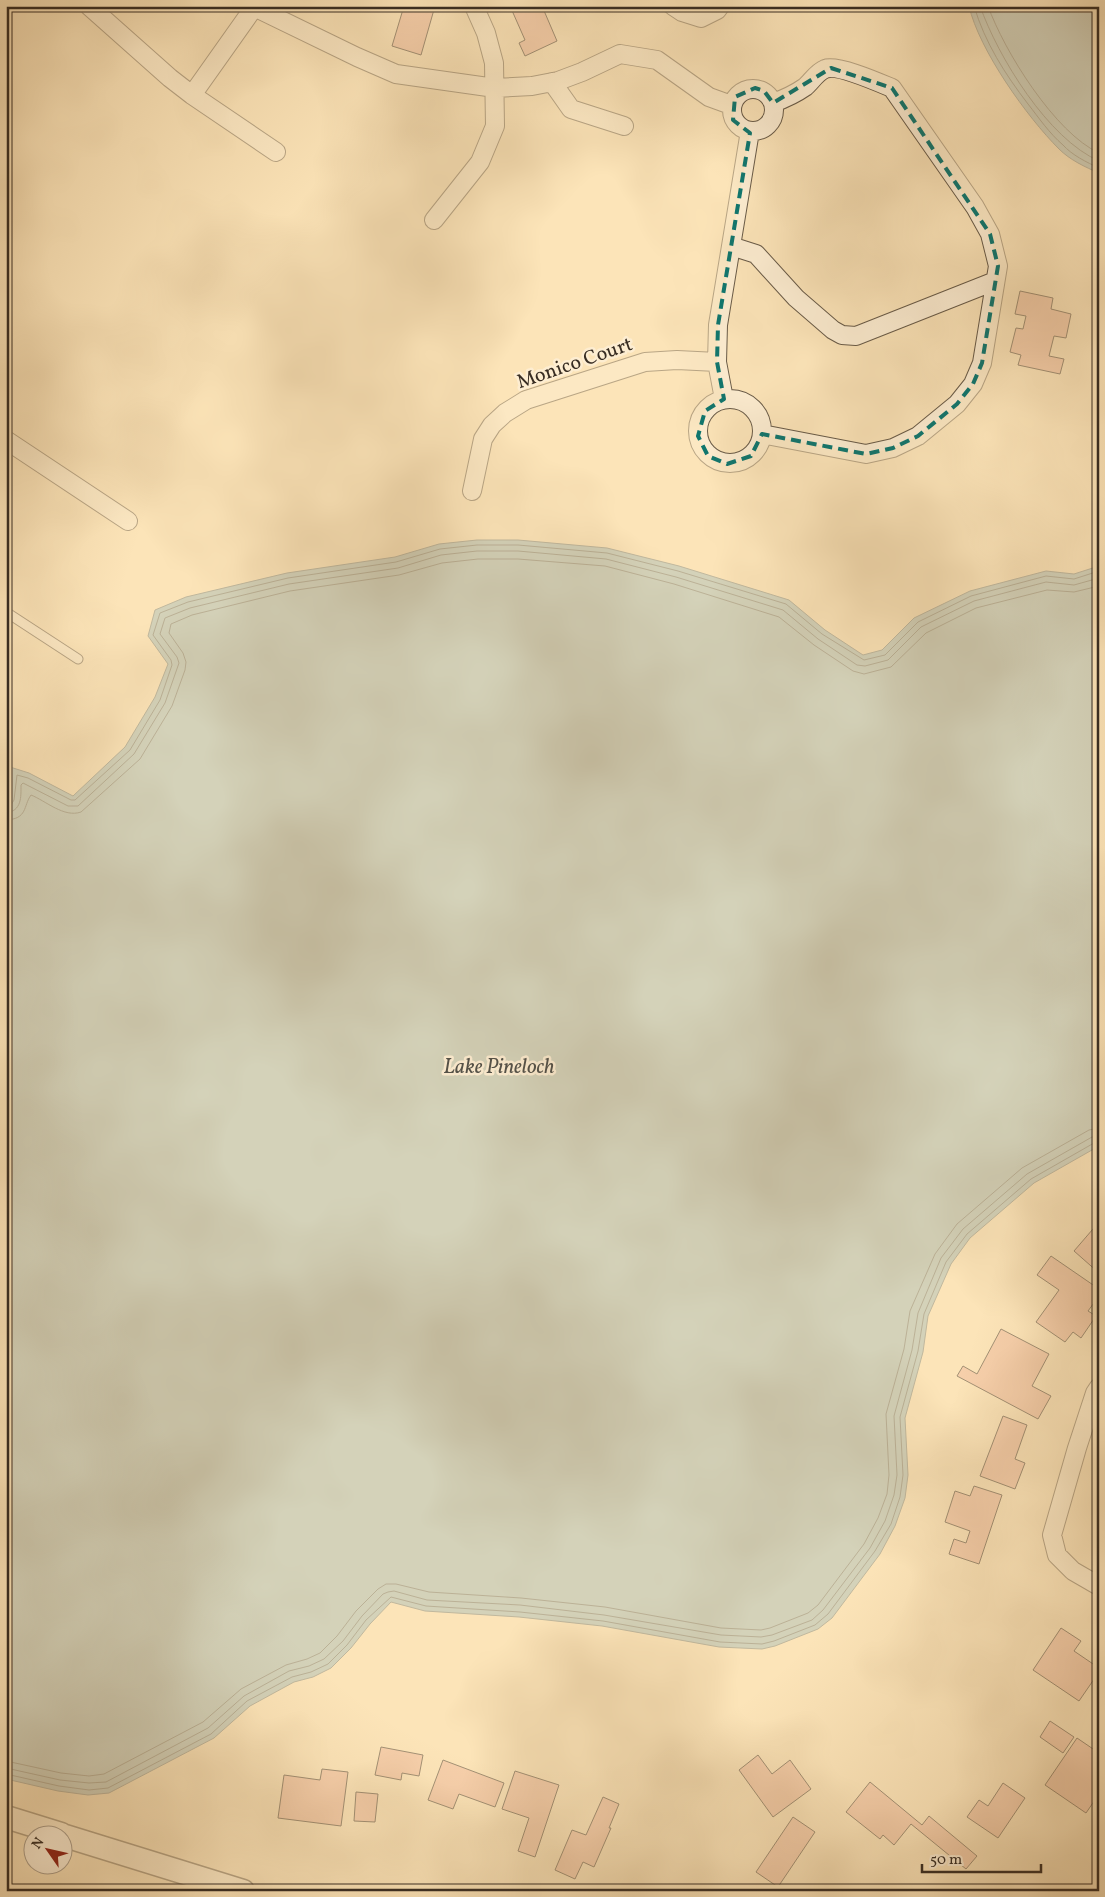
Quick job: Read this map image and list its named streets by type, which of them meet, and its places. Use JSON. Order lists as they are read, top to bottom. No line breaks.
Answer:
{"streets":{"street":["Monico Court"]},"water":["Lake Pineloch"],"scale_bar":"50 m","north":"top left"}
